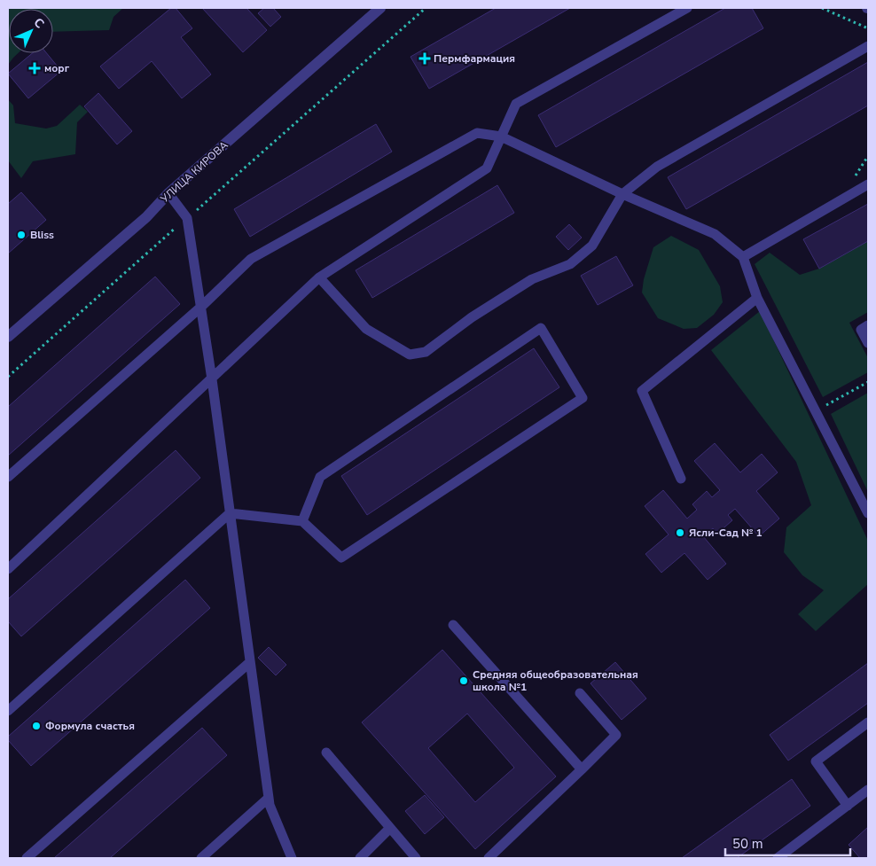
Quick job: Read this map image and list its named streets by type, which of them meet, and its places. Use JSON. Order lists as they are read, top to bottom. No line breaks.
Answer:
{"streets":{"street":["УЛИЦА КИРОВА"]},"places":{"health":["Пермфармация","морг"],"other":["Bliss","Ясли-Сад № 1","Средняя общеобразовательная школа №1","Формула счастья"]},"scale_bar":"50 m","north":"top right"}
